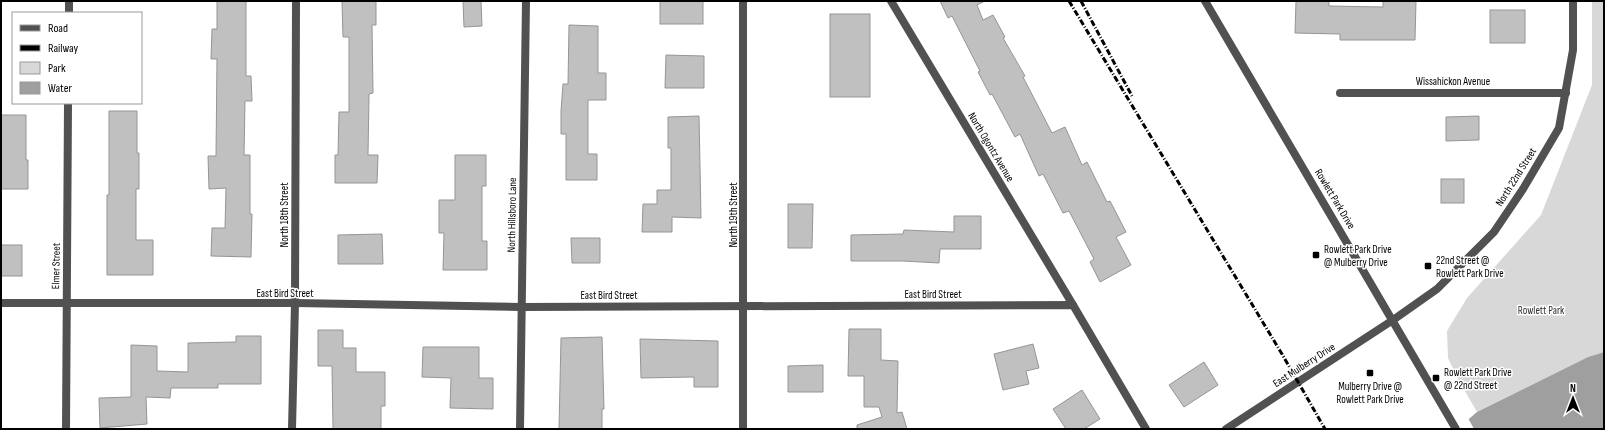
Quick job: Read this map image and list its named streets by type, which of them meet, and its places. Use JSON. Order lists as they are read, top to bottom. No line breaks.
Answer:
{"streets":{"street":["Wissahickon Avenue","North Ogontz Avenue","North 22nd Street","Rowlett Park Drive","North 18th Street","North Hillsboro Lane","North 19th Street","Elmer Street","East Bird Street","East Mulberry Drive"]},"crossings":[["Wissahickon Avenue","North 22nd Street"],["North Ogontz Avenue","East Bird Street"],["North 22nd Street","Rowlett Park Drive"],["North 22nd Street","East Mulberry Drive"],["Rowlett Park Drive","East Mulberry Drive"],["North 18th Street","East Bird Street"],["North Hillsboro Lane","East Bird Street"],["North 19th Street","East Bird Street"],["Elmer Street","East Bird Street"]],"parks":["Rowlett Park"],"places":{"transit":["Rowlett Park Drive @ Mulberry Drive","22nd Street @ Rowlett Park Drive","Mulberry Drive @ Rowlett Park Drive","Rowlett Park Drive @ 22nd Street"]},"legend":["Road","Railway","Park","Water"],"north":"top"}
